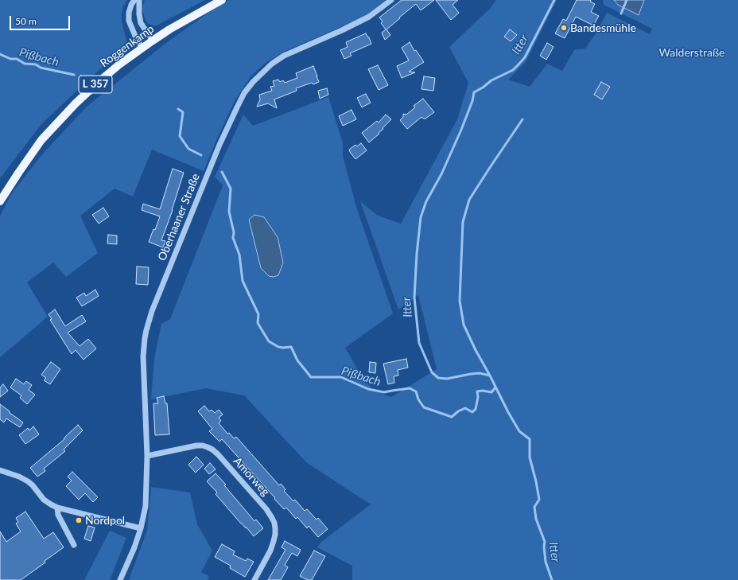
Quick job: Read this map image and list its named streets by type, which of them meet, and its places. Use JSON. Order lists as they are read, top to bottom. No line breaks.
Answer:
{"streets":{"main road":["Roggenkamp","L 357"],"street":["Oberhaaner Straße","Amorweg"]},"crossings":[["Oberhaaner Straße","Amorweg"]],"water":["Itter","Pißbach"],"parks":["Walderstraße"],"places":["Bandesmühle","Nordpol"],"scale_bar":"50 m"}
